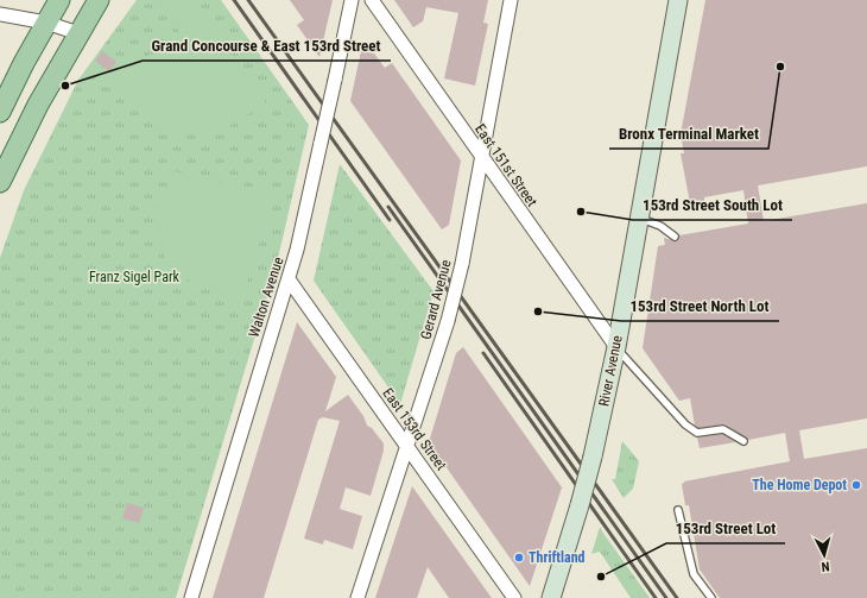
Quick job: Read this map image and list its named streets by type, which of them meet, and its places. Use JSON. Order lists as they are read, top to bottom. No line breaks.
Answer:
{"streets":{"main road":["River Avenue"],"street":["East 151st Street","Walton Avenue","Gerard Avenue","East 153rd Street"]},"crossings":[["East 151st Street","Gerard Avenue"],["East 151st Street","River Avenue"],["Walton Avenue","East 153rd Street"],["Gerard Avenue","East 153rd Street"]],"parks":["Franz Sigel Park"],"places":["Bronx Terminal Market","Grand Concourse & East 153rd Street","153rd Street South Lot","153rd Street North Lot","The Home Depot","Thriftland","153rd Street Lot"],"north":"bottom"}
